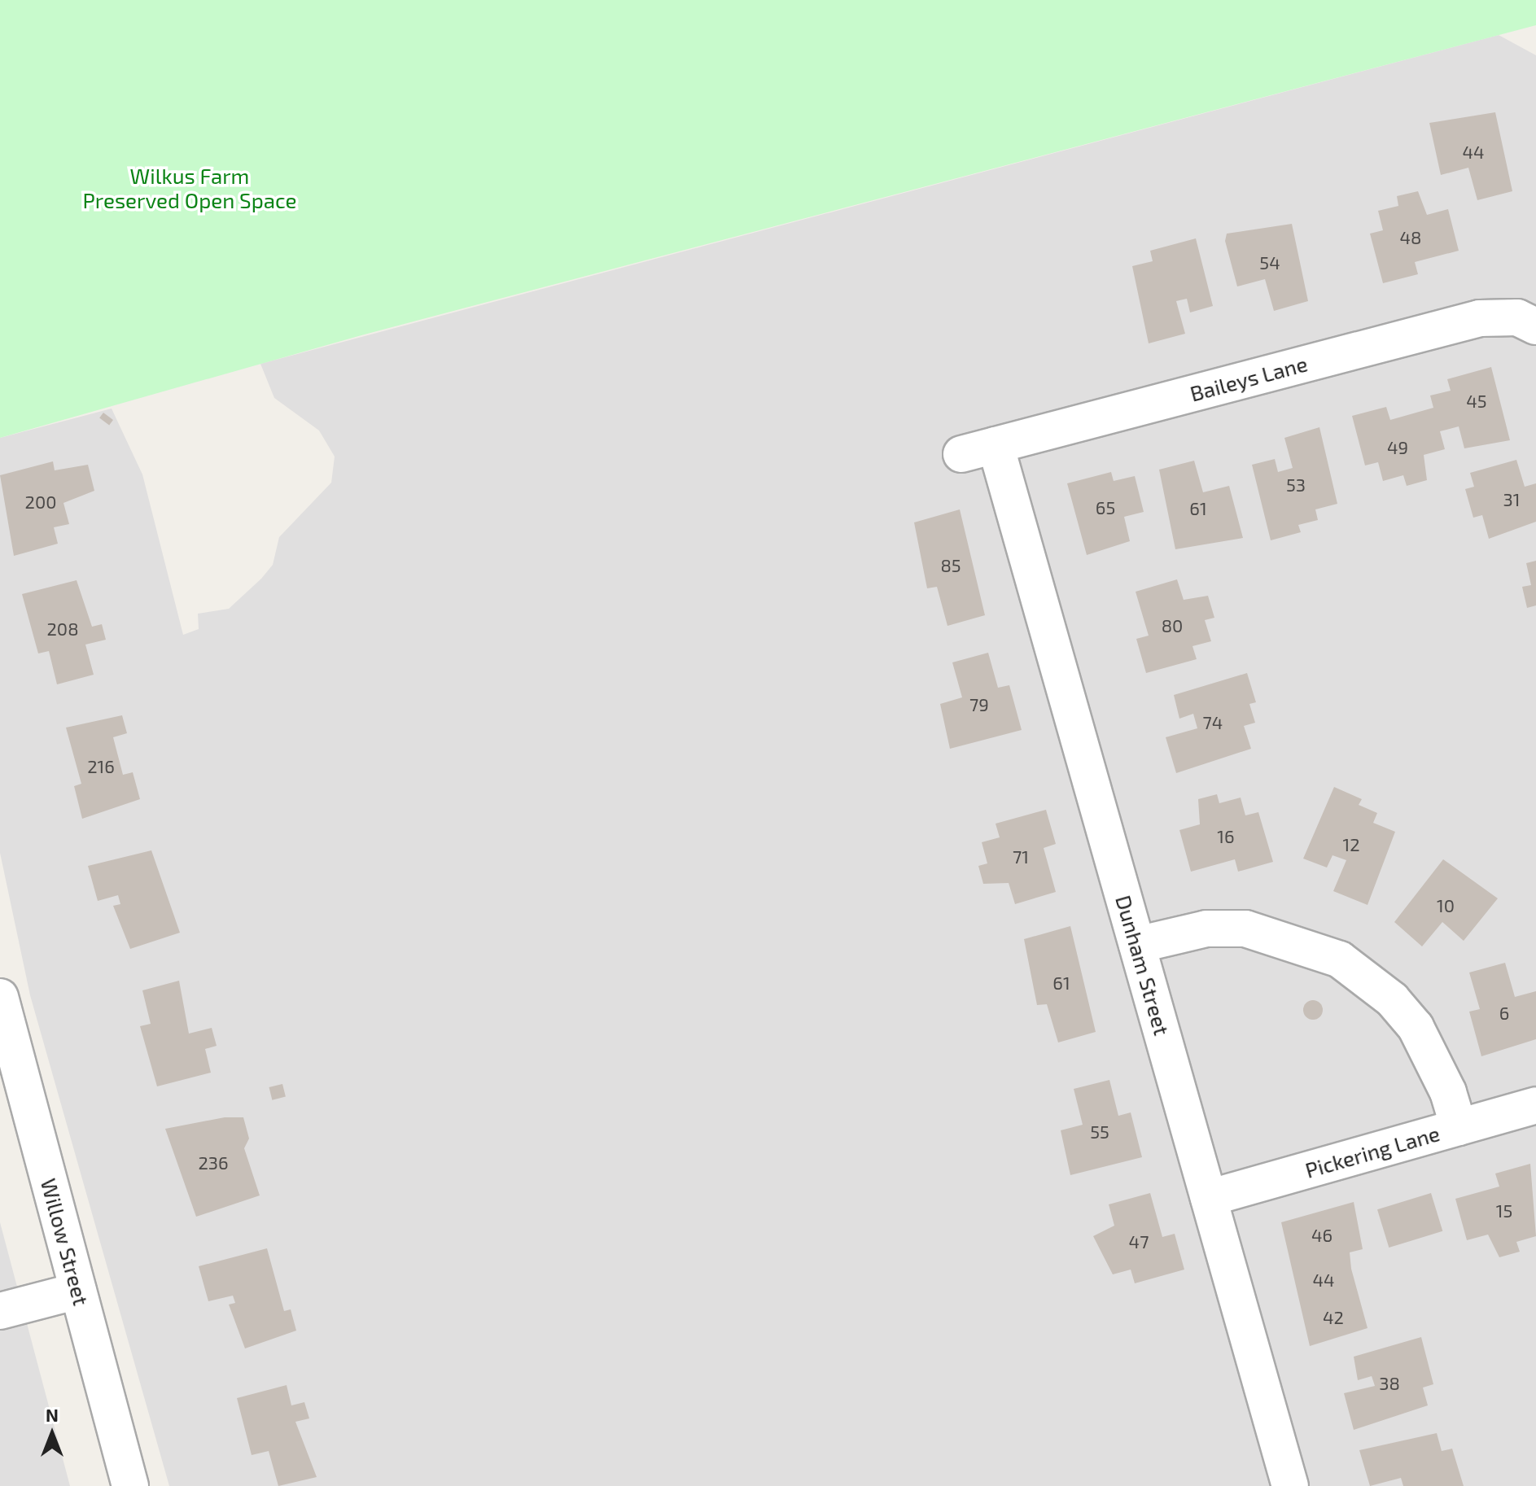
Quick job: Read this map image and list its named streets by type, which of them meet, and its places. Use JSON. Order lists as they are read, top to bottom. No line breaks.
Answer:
{"streets":{"street":["Baileys Lane","Dunham Street","Pickering Lane","Willow Street"]},"crossings":[["Baileys Lane","Dunham Street"],["Dunham Street","Pickering Lane"]],"parks":["Wilkus Farm Preserved Open Space"],"house_numbers":["44","48","54","45","49","53","31","200","65","61","85","80","208","79","74","216","16","12","71","10","61","6","55","236","15","46","47","44","42","38"],"north":"top"}
